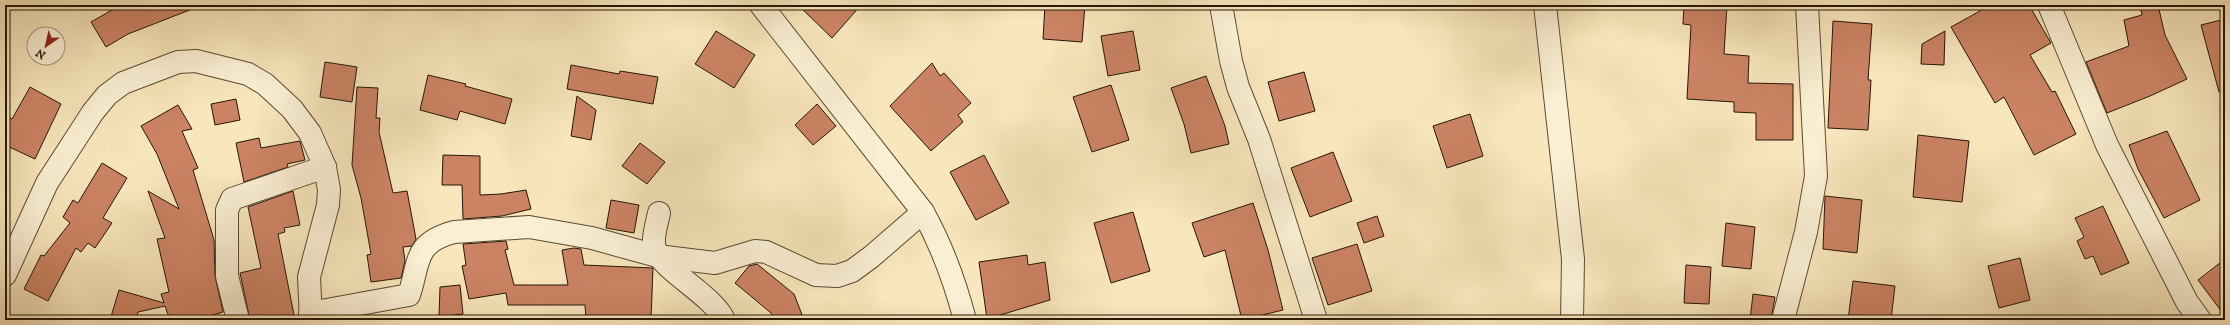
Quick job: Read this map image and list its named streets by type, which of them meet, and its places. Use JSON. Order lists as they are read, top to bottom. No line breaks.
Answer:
{"north":"bottom left"}
